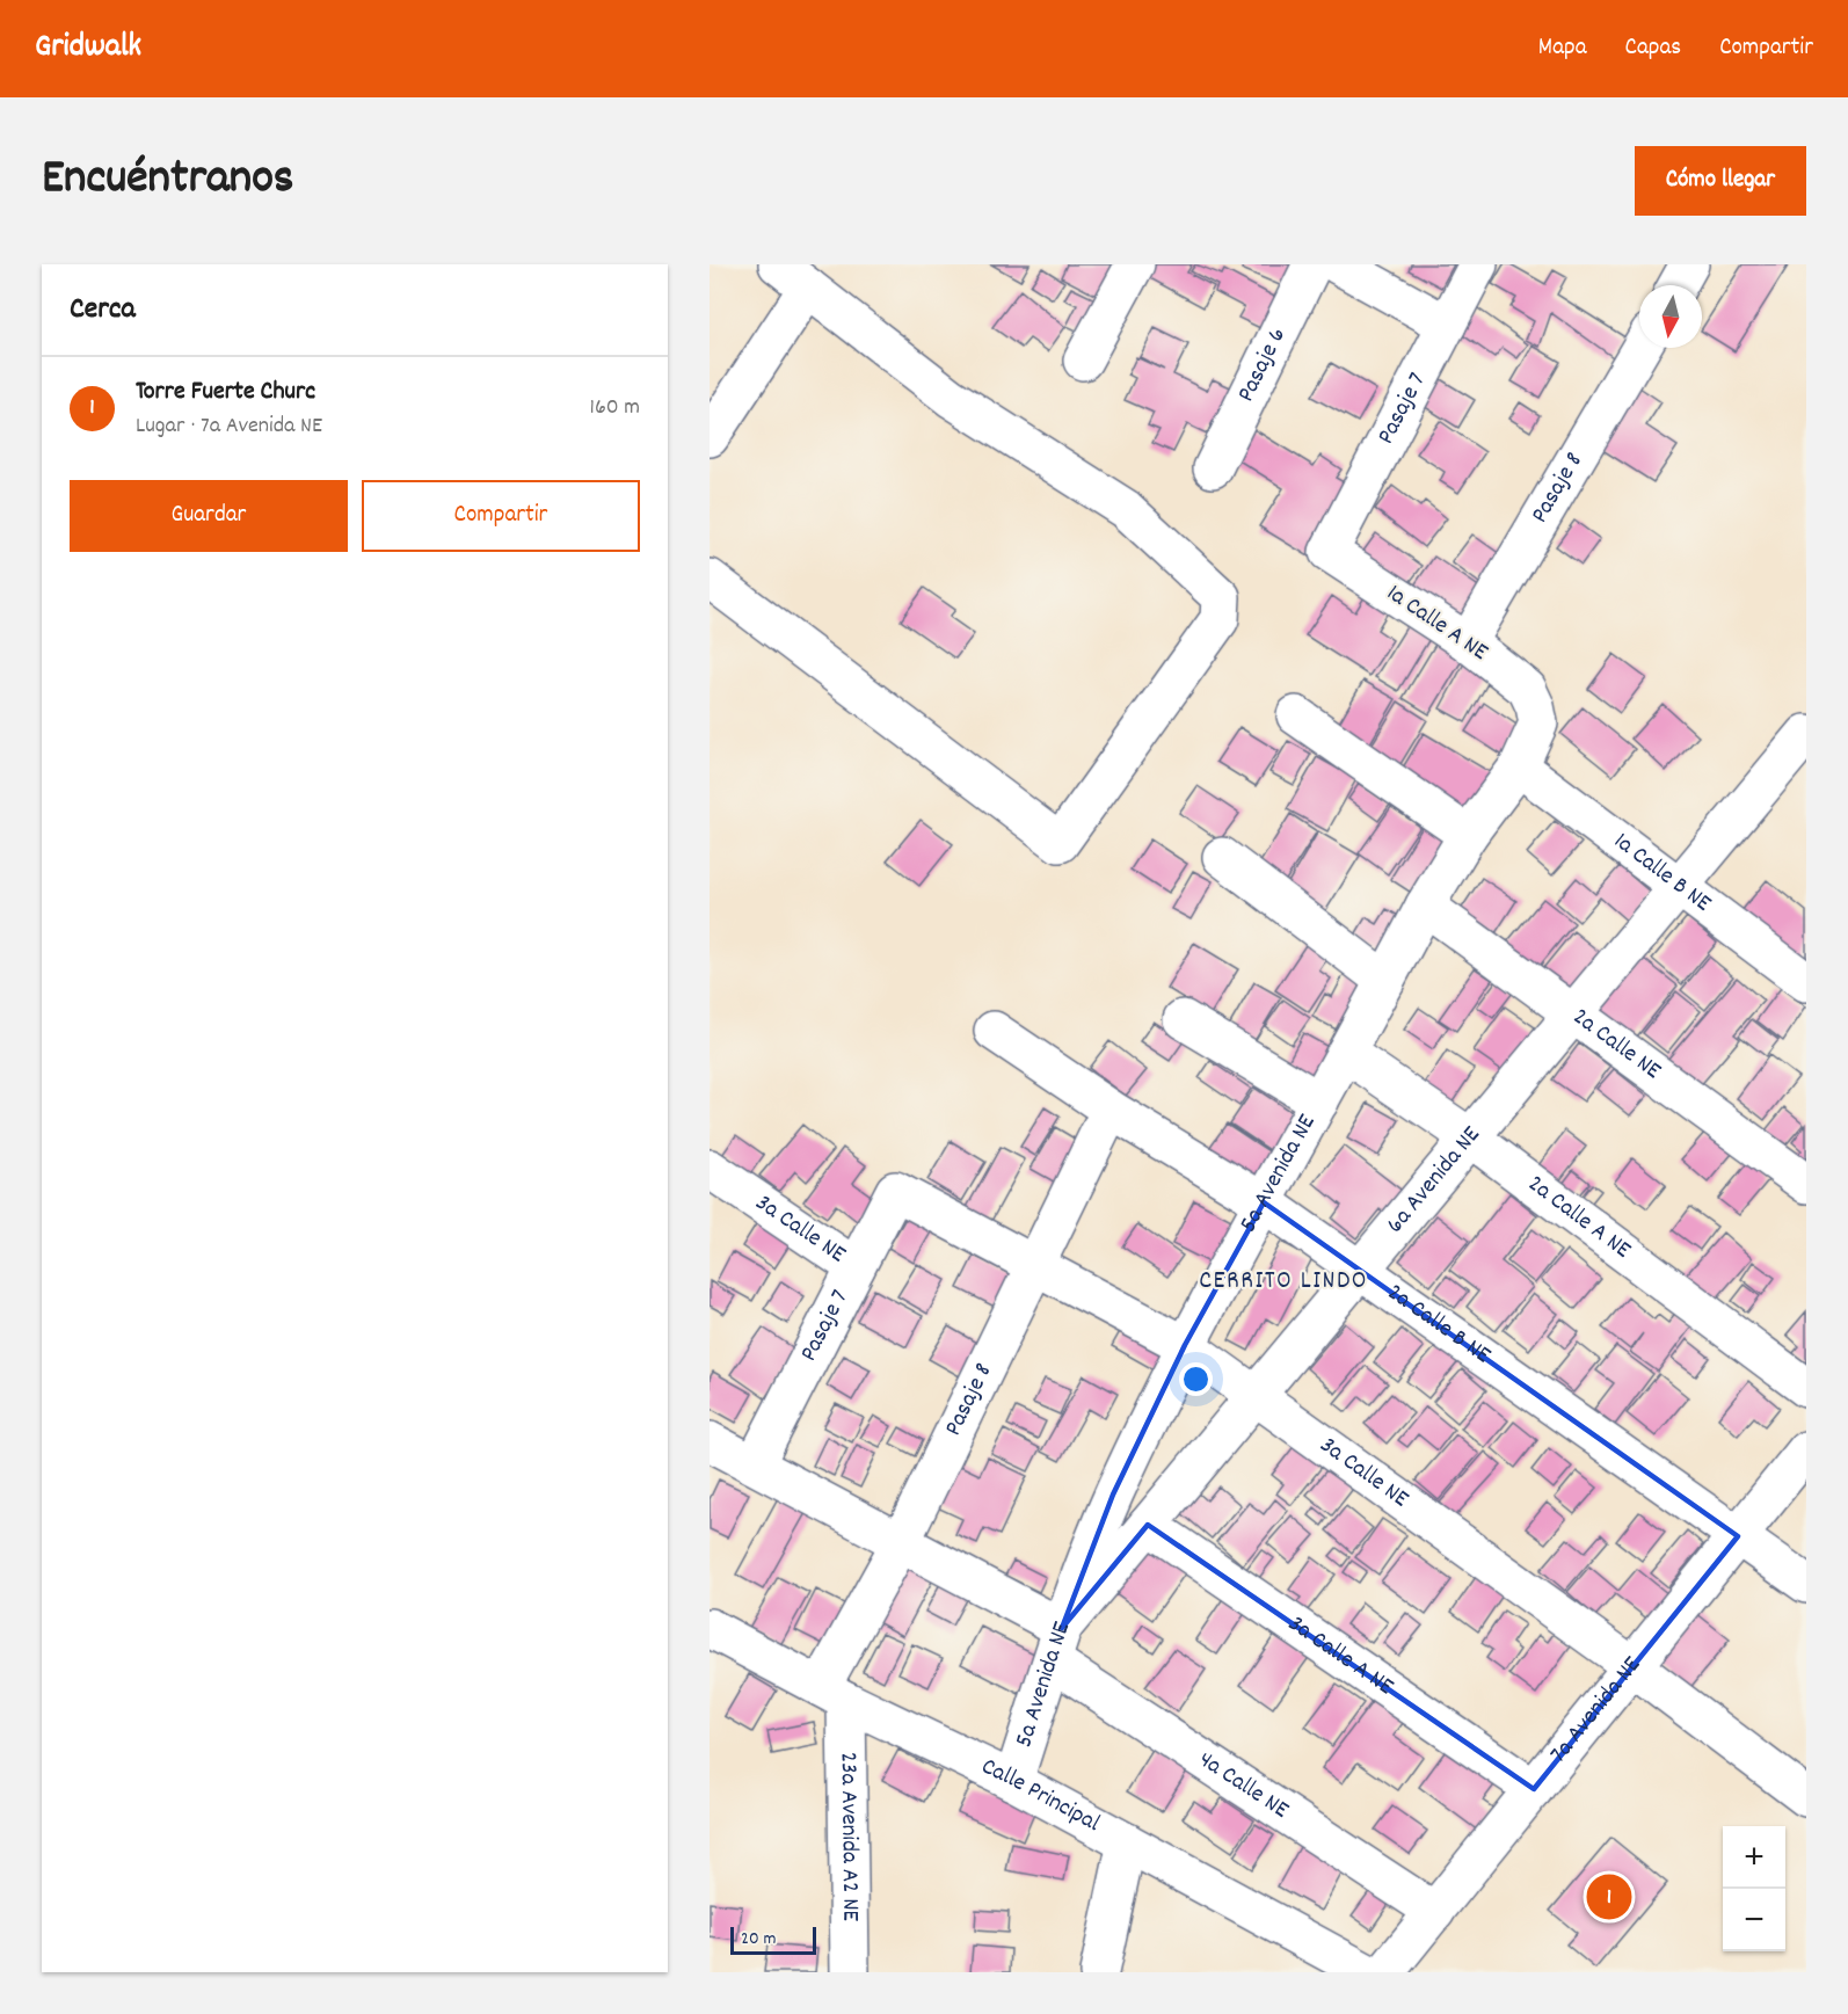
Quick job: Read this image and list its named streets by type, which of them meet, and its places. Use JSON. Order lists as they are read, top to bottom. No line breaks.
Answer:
{"streets":{"street":["Pasaje 6","Pasaje 7","Pasaje 8","1a Calle A NE","1a Calle B NE","2a Calle NE","5a Avenida NE","6a Avenida NE","2a Calle A NE","3a Calle NE","2a Calle B NE","3a Calle A NE","7a Avenida NE","4a Calle NE","Calle Principal","23a Avenida A2 NE"]},"crossings":[["Pasaje 7","1a Calle A NE"],["Pasaje 7","3a Calle NE"],["Pasaje 7","4a Calle NE"],["Pasaje 8","1a Calle A NE"],["Pasaje 8","3a Calle NE"],["Pasaje 8","2a Calle B NE"],["Pasaje 8","4a Calle NE"],["Pasaje 8","Calle Principal"],["Pasaje 8","23a Avenida A2 NE"],["1a Calle A NE","5a Avenida NE"],["1a Calle B NE","5a Avenida NE"],["1a Calle B NE","6a Avenida NE"],["2a Calle NE","5a Avenida NE"],["2a Calle NE","6a Avenida NE"],["5a Avenida NE","6a Avenida NE"],["5a Avenida NE","2a Calle A NE"],["5a Avenida NE","3a Calle NE"],["5a Avenida NE","2a Calle B NE"],["5a Avenida NE","4a Calle NE"],["5a Avenida NE","Calle Principal"],["6a Avenida NE","2a Calle A NE"],["6a Avenida NE","3a Calle NE"],["6a Avenida NE","2a Calle B NE"],["6a Avenida NE","3a Calle A NE"],["6a Avenida NE","4a Calle NE"],["3a Calle NE","7a Avenida NE"],["2a Calle B NE","7a Avenida NE"],["3a Calle A NE","7a Avenida NE"],["7a Avenida NE","4a Calle NE"],["Calle Principal","23a Avenida A2 NE"]],"districts":["CERRITO LINDO"],"scale_bar":"20 m","north":"bottom","page":{"header":"Gridwalk","nav":["Mapa","Capas","Compartir"],"title":"Encuéntranos","buttons":["Cómo llegar",["Guardar","Compartir"]],"heading":"Cerca","list":[{"mark":"1","name":"Torre Fuerte Churc","note":"Lugar · 7a Avenida NE","value":"160 m"}],"map_buttons":["+","−"],"pins":"1","scale":"20 m"}}
